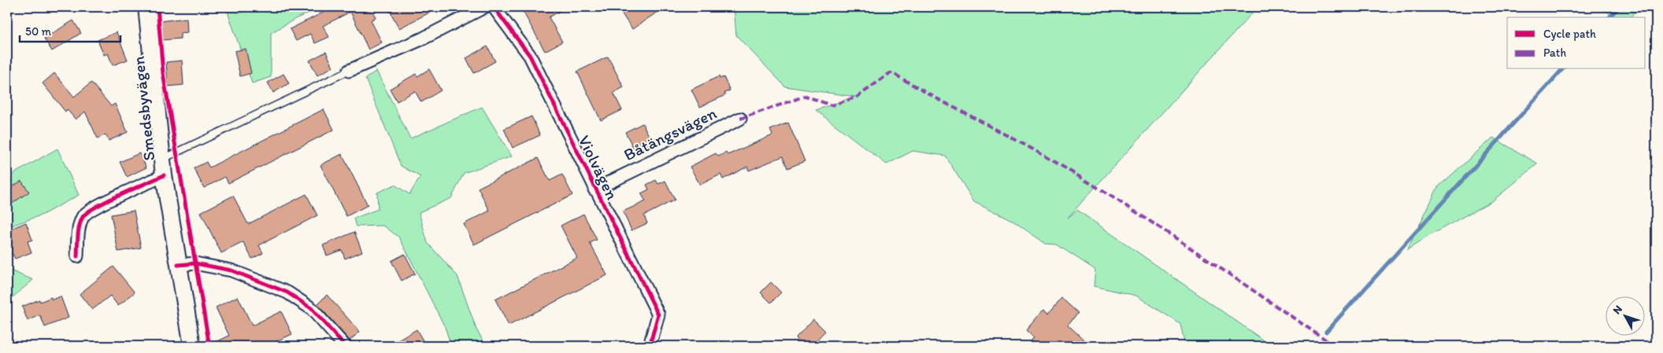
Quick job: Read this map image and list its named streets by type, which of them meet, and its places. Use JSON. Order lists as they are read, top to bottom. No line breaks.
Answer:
{"streets":{"main road":["Smedsbyvägen"],"street":["Båtängsvägen","Violvägen"]},"crossings":[["Båtängsvägen","Violvägen"]],"legend":["Cycle path","Path"],"scale_bar":"50 m","north":"top left"}
